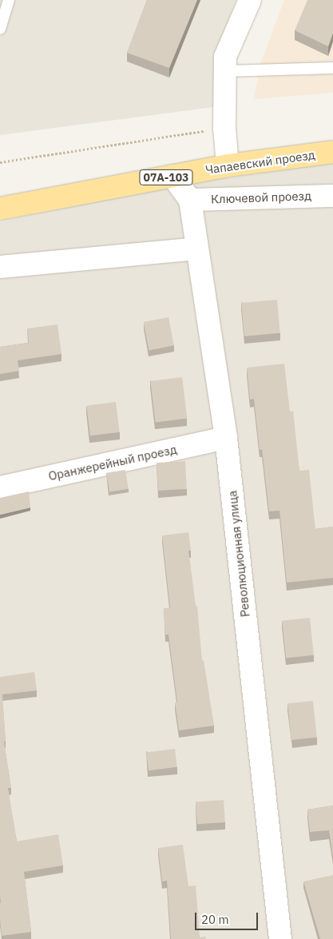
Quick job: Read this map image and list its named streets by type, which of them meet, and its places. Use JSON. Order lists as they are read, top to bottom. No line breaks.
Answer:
{"streets":{"main road":["Чапаевский проезд","07А-103"],"street":["Ключевой проезд","Оранжерейный проезд","Революционная улица"]},"crossings":[["Чапаевский проезд","Революционная улица"],["Ключевой проезд","Революционная улица"],["Оранжерейный проезд","Революционная улица"]],"scale_bar":"20 m"}
